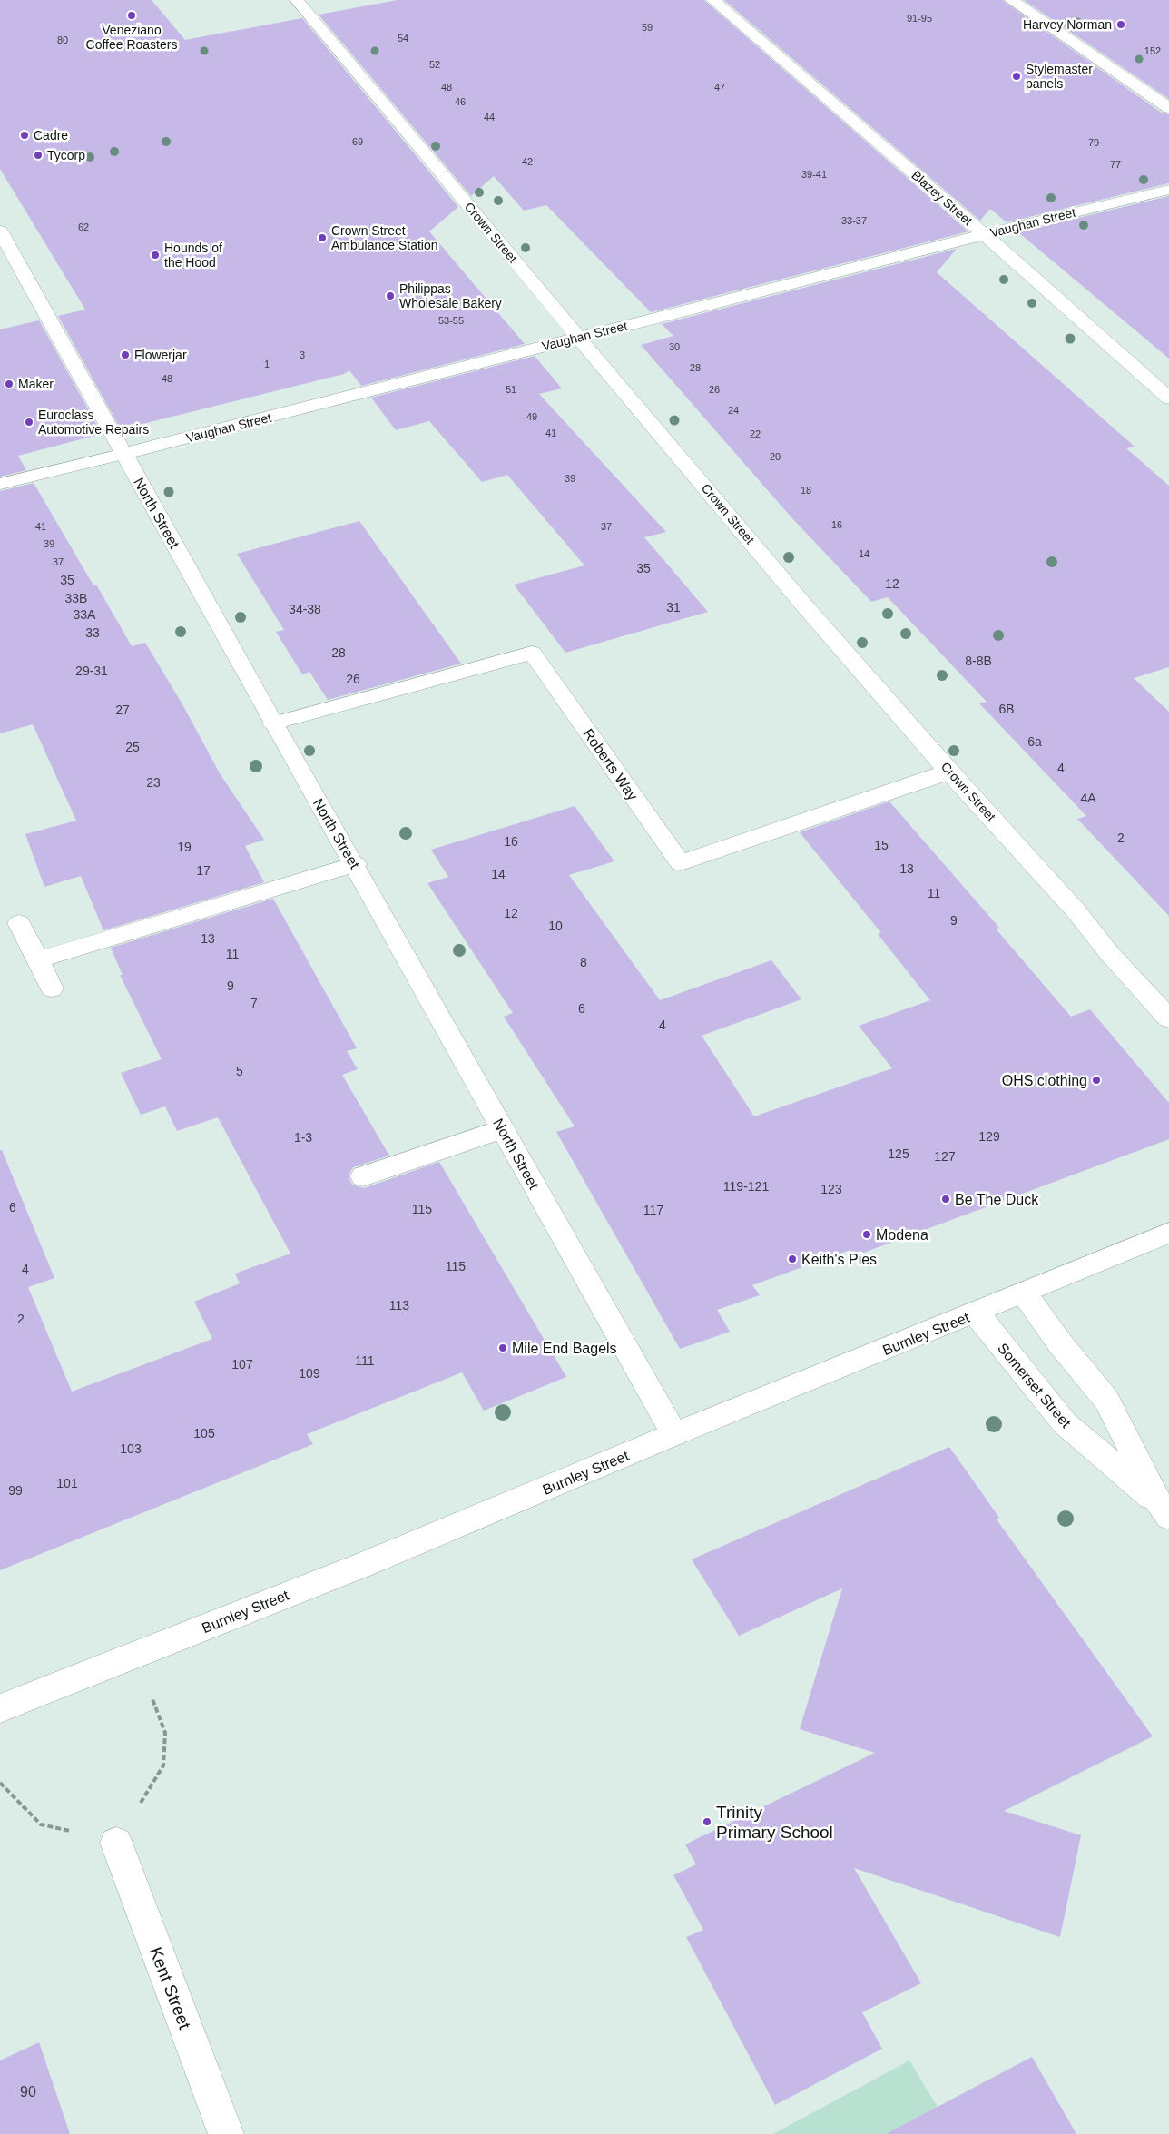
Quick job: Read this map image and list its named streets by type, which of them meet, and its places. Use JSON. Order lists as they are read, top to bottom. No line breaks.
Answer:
{"streets":{"street":["Blazey Street","Vaughan Street","Crown Street","North Street","Roberts Way","Burnley Street","Somerset Street","Kent Street"]},"crossings":[["Blazey Street","Vaughan Street"],["Vaughan Street","Crown Street"],["Vaughan Street","North Street"],["Crown Street","Roberts Way"],["North Street","Roberts Way"],["North Street","Burnley Street"],["Burnley Street","Somerset Street"]],"places":["Veneziano Coffee Roasters","Harvey Norman","Stylemaster panels","Cadre","Tycorp","Crown Street Ambulance Station","Hounds of the Hood","Philippas Wholesale Bakery","Flowerjar","Maker","Euroclass Automotive Repairs","OHS clothing","Be The Duck","Modena","Keith's Pies","Mile End Bagels","Trinity Primary School"],"house_numbers":["91-95","59","54","80","152","52","48","47","46","44","69","79","42","77","39-41","33-37","62","53-55","30","3","1","28","48","51","26","24","49","41","22","20","39","18","16","41","37","39","14","37","35","35","12","33B","31","34-38","33A","33","28","8-8B","29-31","26","6B","27","6a","25","4","23","4A","2","16","15","19","13","17","14","11","12","9","10","13","11","8","9","7","6","4","5","129","1-3","125","127","119-121","123","6","115","117","115","4","113","2","111","107","109","105","103","101","99","90"]}
